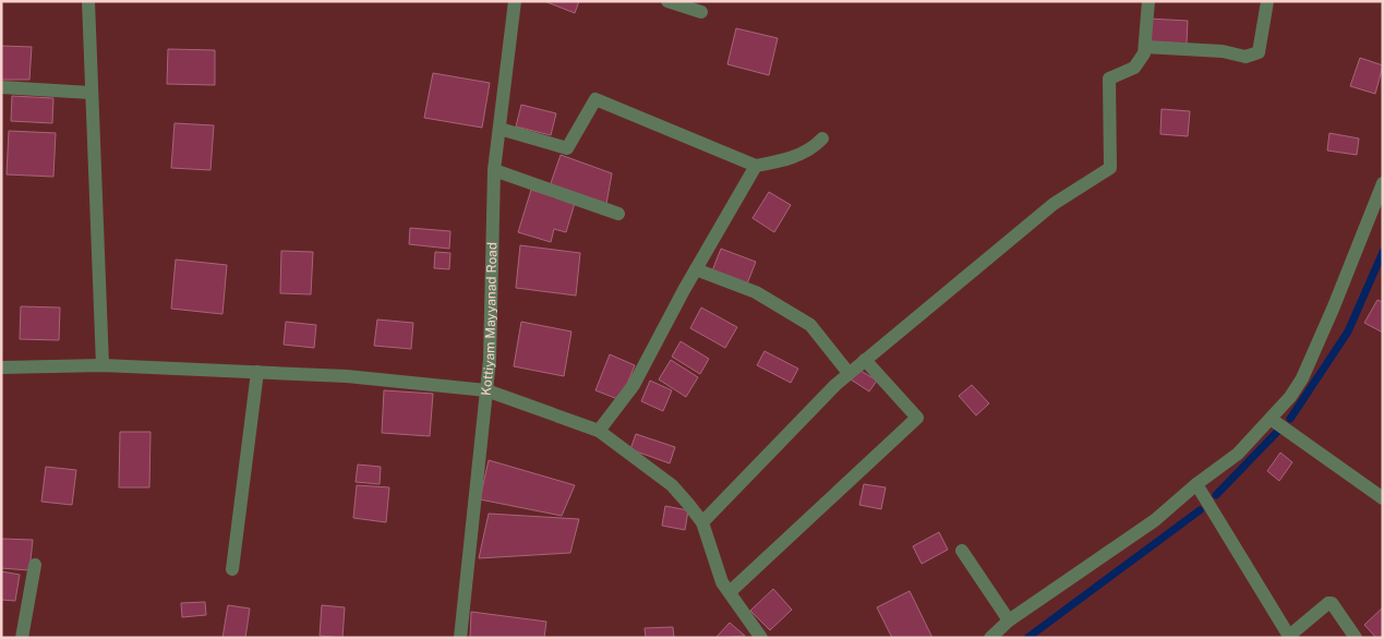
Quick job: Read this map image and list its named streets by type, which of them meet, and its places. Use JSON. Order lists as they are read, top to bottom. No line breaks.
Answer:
{"streets":{"street":["Kottiyam Mayyanad Road"]}}
